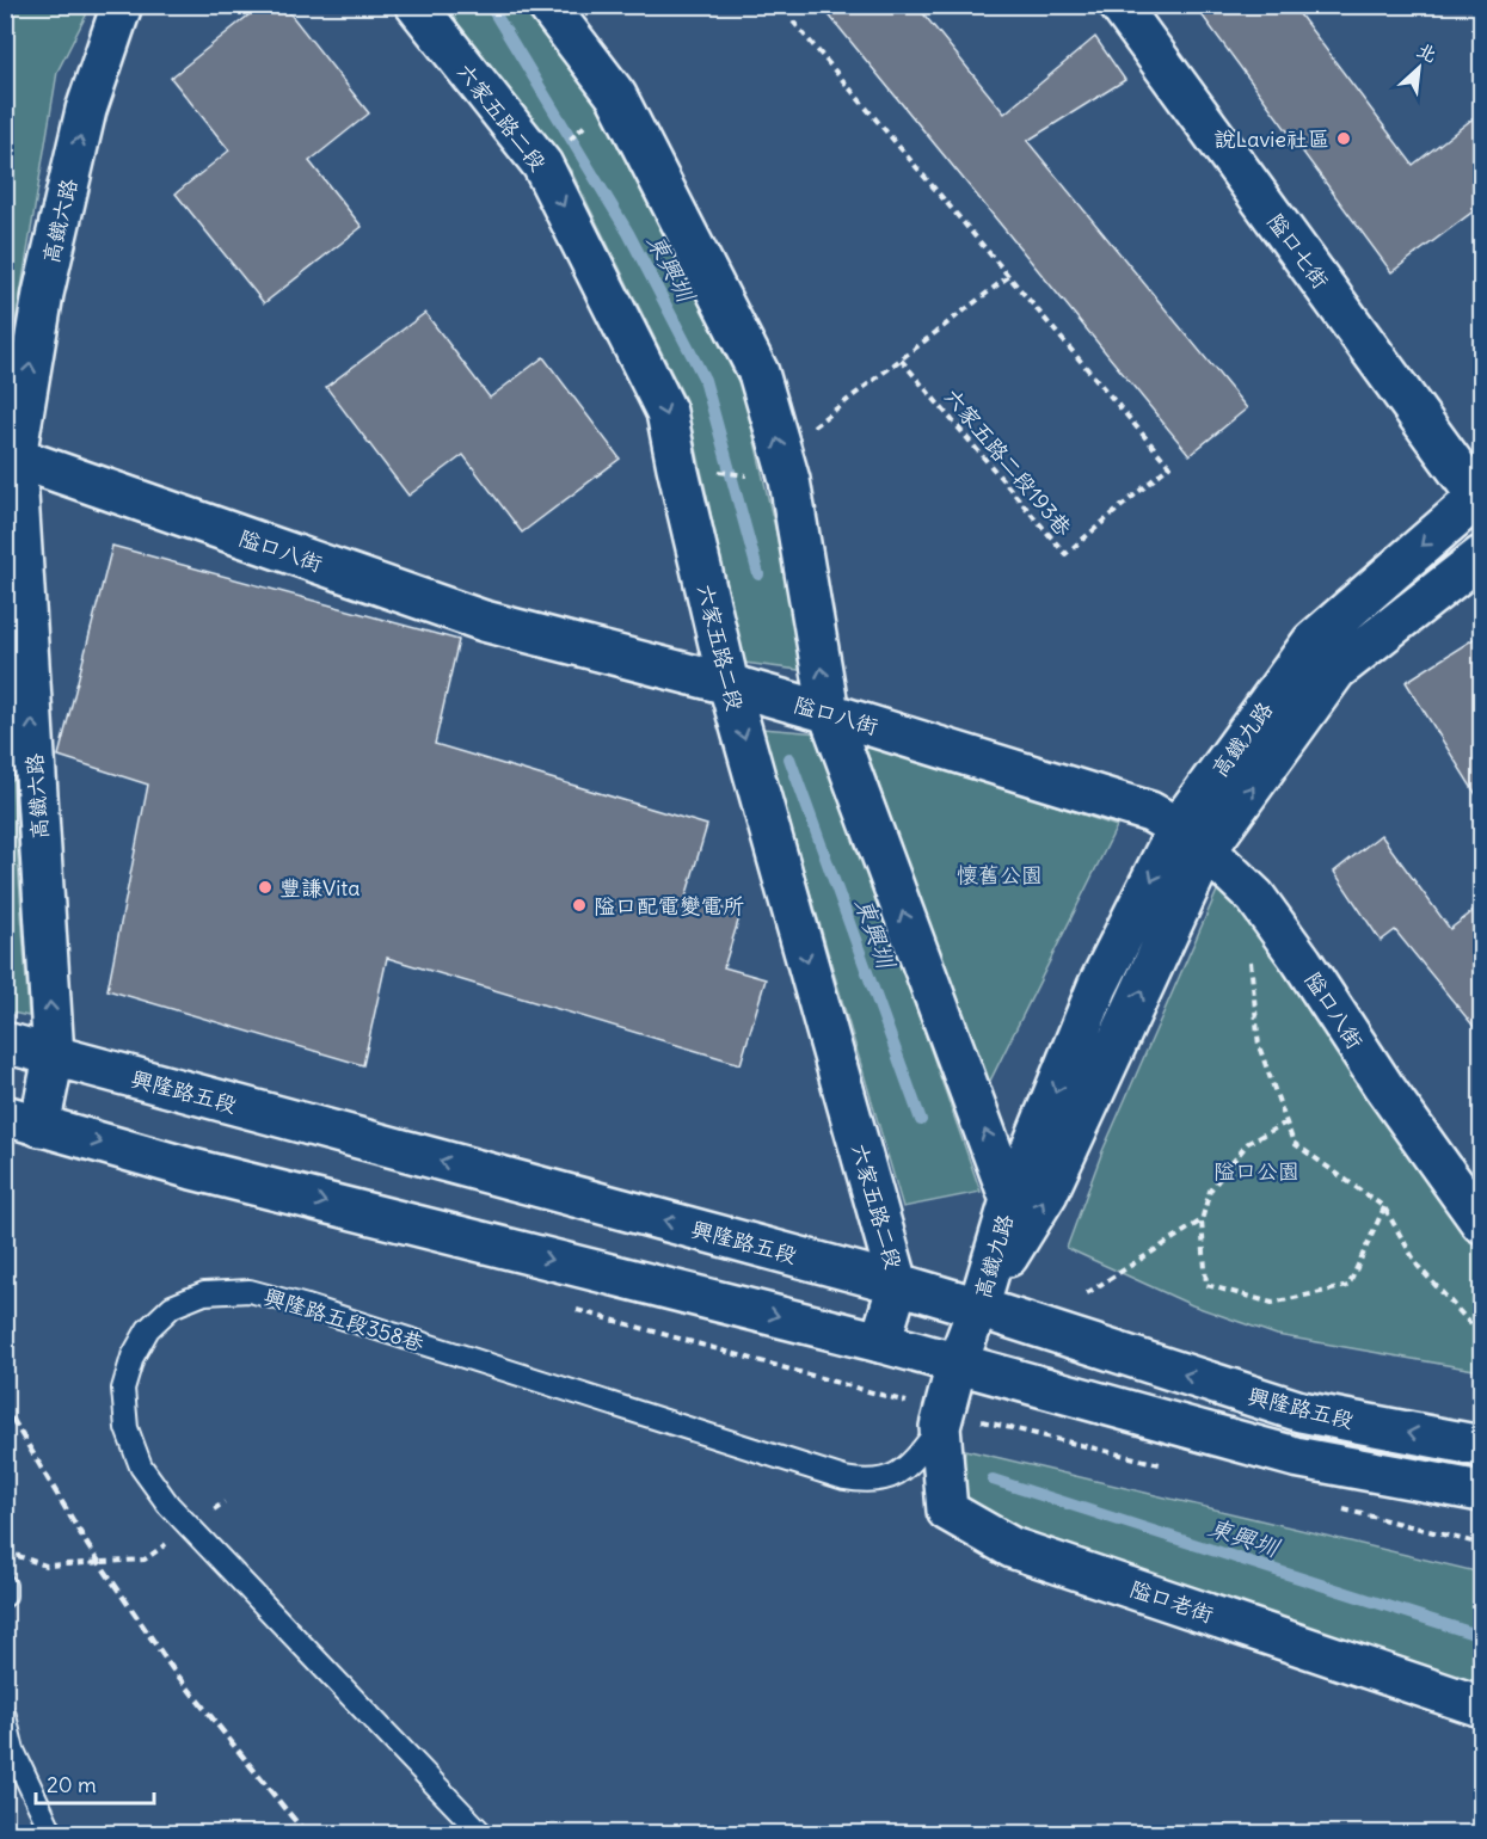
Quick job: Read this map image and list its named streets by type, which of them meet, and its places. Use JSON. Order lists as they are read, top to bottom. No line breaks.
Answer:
{"streets":{"street":["六家五路二段","高鐵六路","隘口七街","隘口八街","高鐵九路","興隆路五段","隘口老街"],"lane":["興隆路五段358巷"],"path":["六家五路二段193巷"]},"crossings":[["六家五路二段","隘口八街"],["六家五路二段","興隆路五段"],["高鐵六路","隘口八街"],["高鐵六路","興隆路五段"],["隘口七街","高鐵九路"],["隘口八街","高鐵九路"],["高鐵九路","興隆路五段"],["高鐵九路","隘口老街"],["興隆路五段","隘口老街"],["興隆路五段358巷","隘口老街"]],"one_way":["高鐵六路"],"water":["東興圳"],"parks":["懷舊公園","隘口公園"],"places":["說Lavie社區","豐謙Vita","隘口配電變電所"],"scale_bar":"20 m","north":"top right"}
